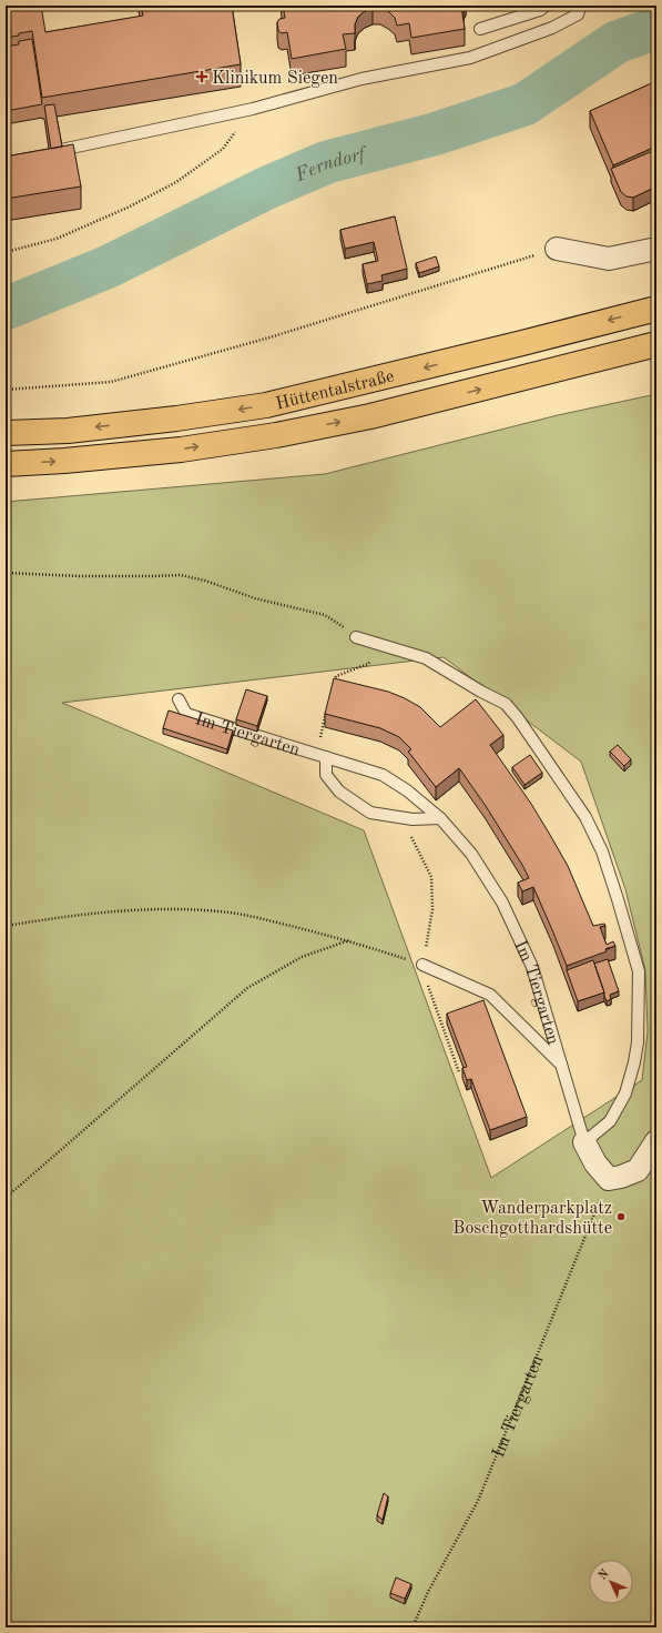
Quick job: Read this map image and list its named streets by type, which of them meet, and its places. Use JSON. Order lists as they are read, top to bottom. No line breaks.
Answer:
{"streets":{"highway":["Hüttentalstraße"],"street":["Im Tiergarten"]},"water":["Ferndorf"],"places":{"health":["Klinikum Siegen"],"other":["Wanderparkplatz Boschgotthardshütte"]},"north":"top left"}
